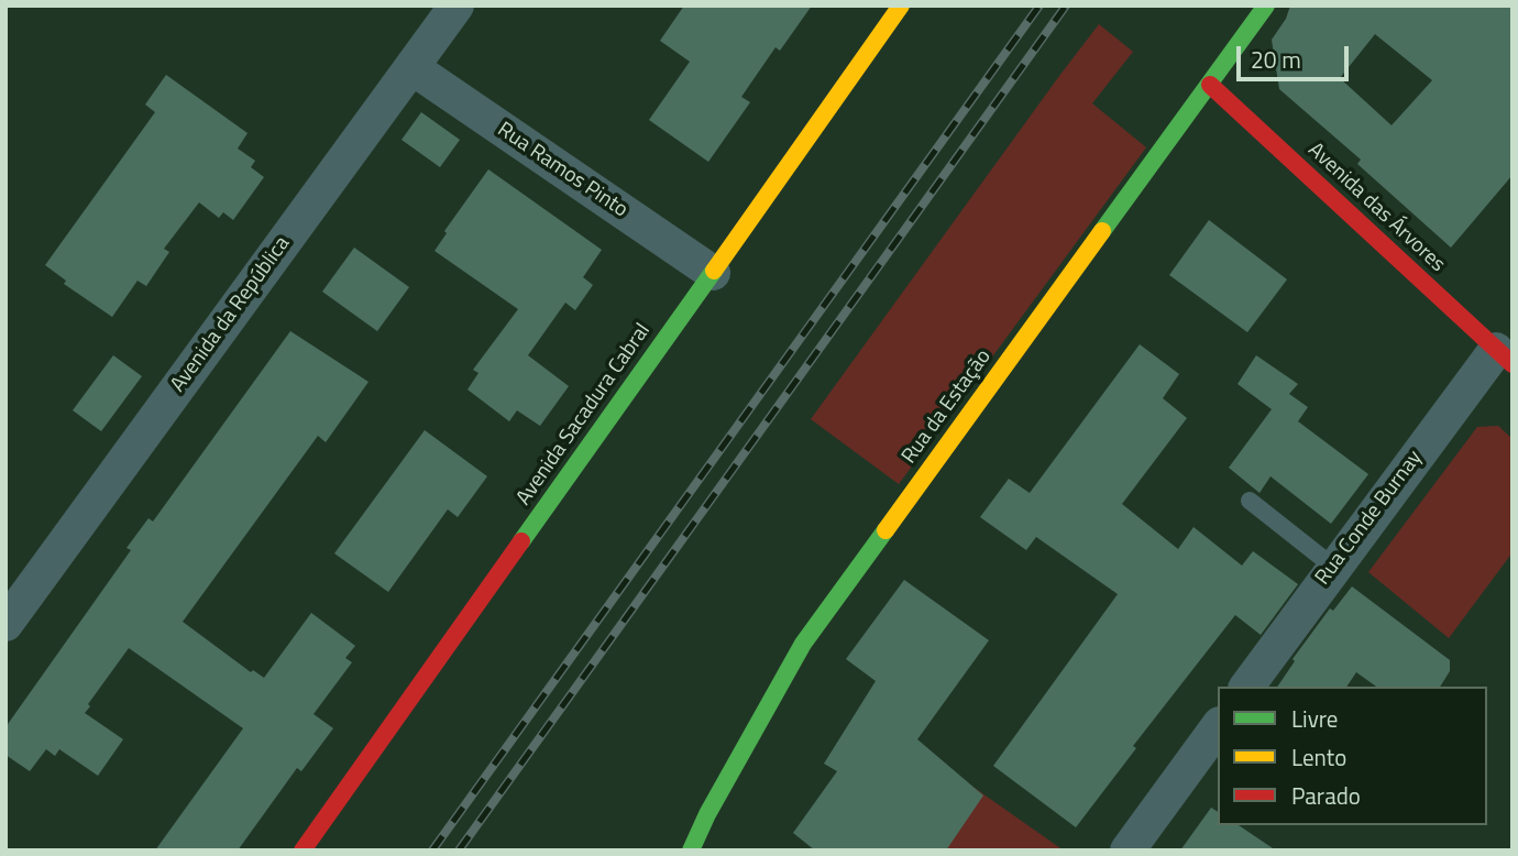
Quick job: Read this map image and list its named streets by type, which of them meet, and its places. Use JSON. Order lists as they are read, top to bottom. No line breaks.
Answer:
{"streets":{"main road":["Avenida das Árvores","Rua da Estação","Avenida Sacadura Cabral"],"street":["Rua Ramos Pinto","Avenida da República","Rua Conde Burnay"]},"crossings":[["Rua Ramos Pinto","Avenida da República"],["Rua Ramos Pinto","Avenida Sacadura Cabral"],["Avenida das Árvores","Rua da Estação"],["Avenida das Árvores","Rua Conde Burnay"]],"legend":["Livre","Lento","Parado"],"scale_bar":"20 m"}
